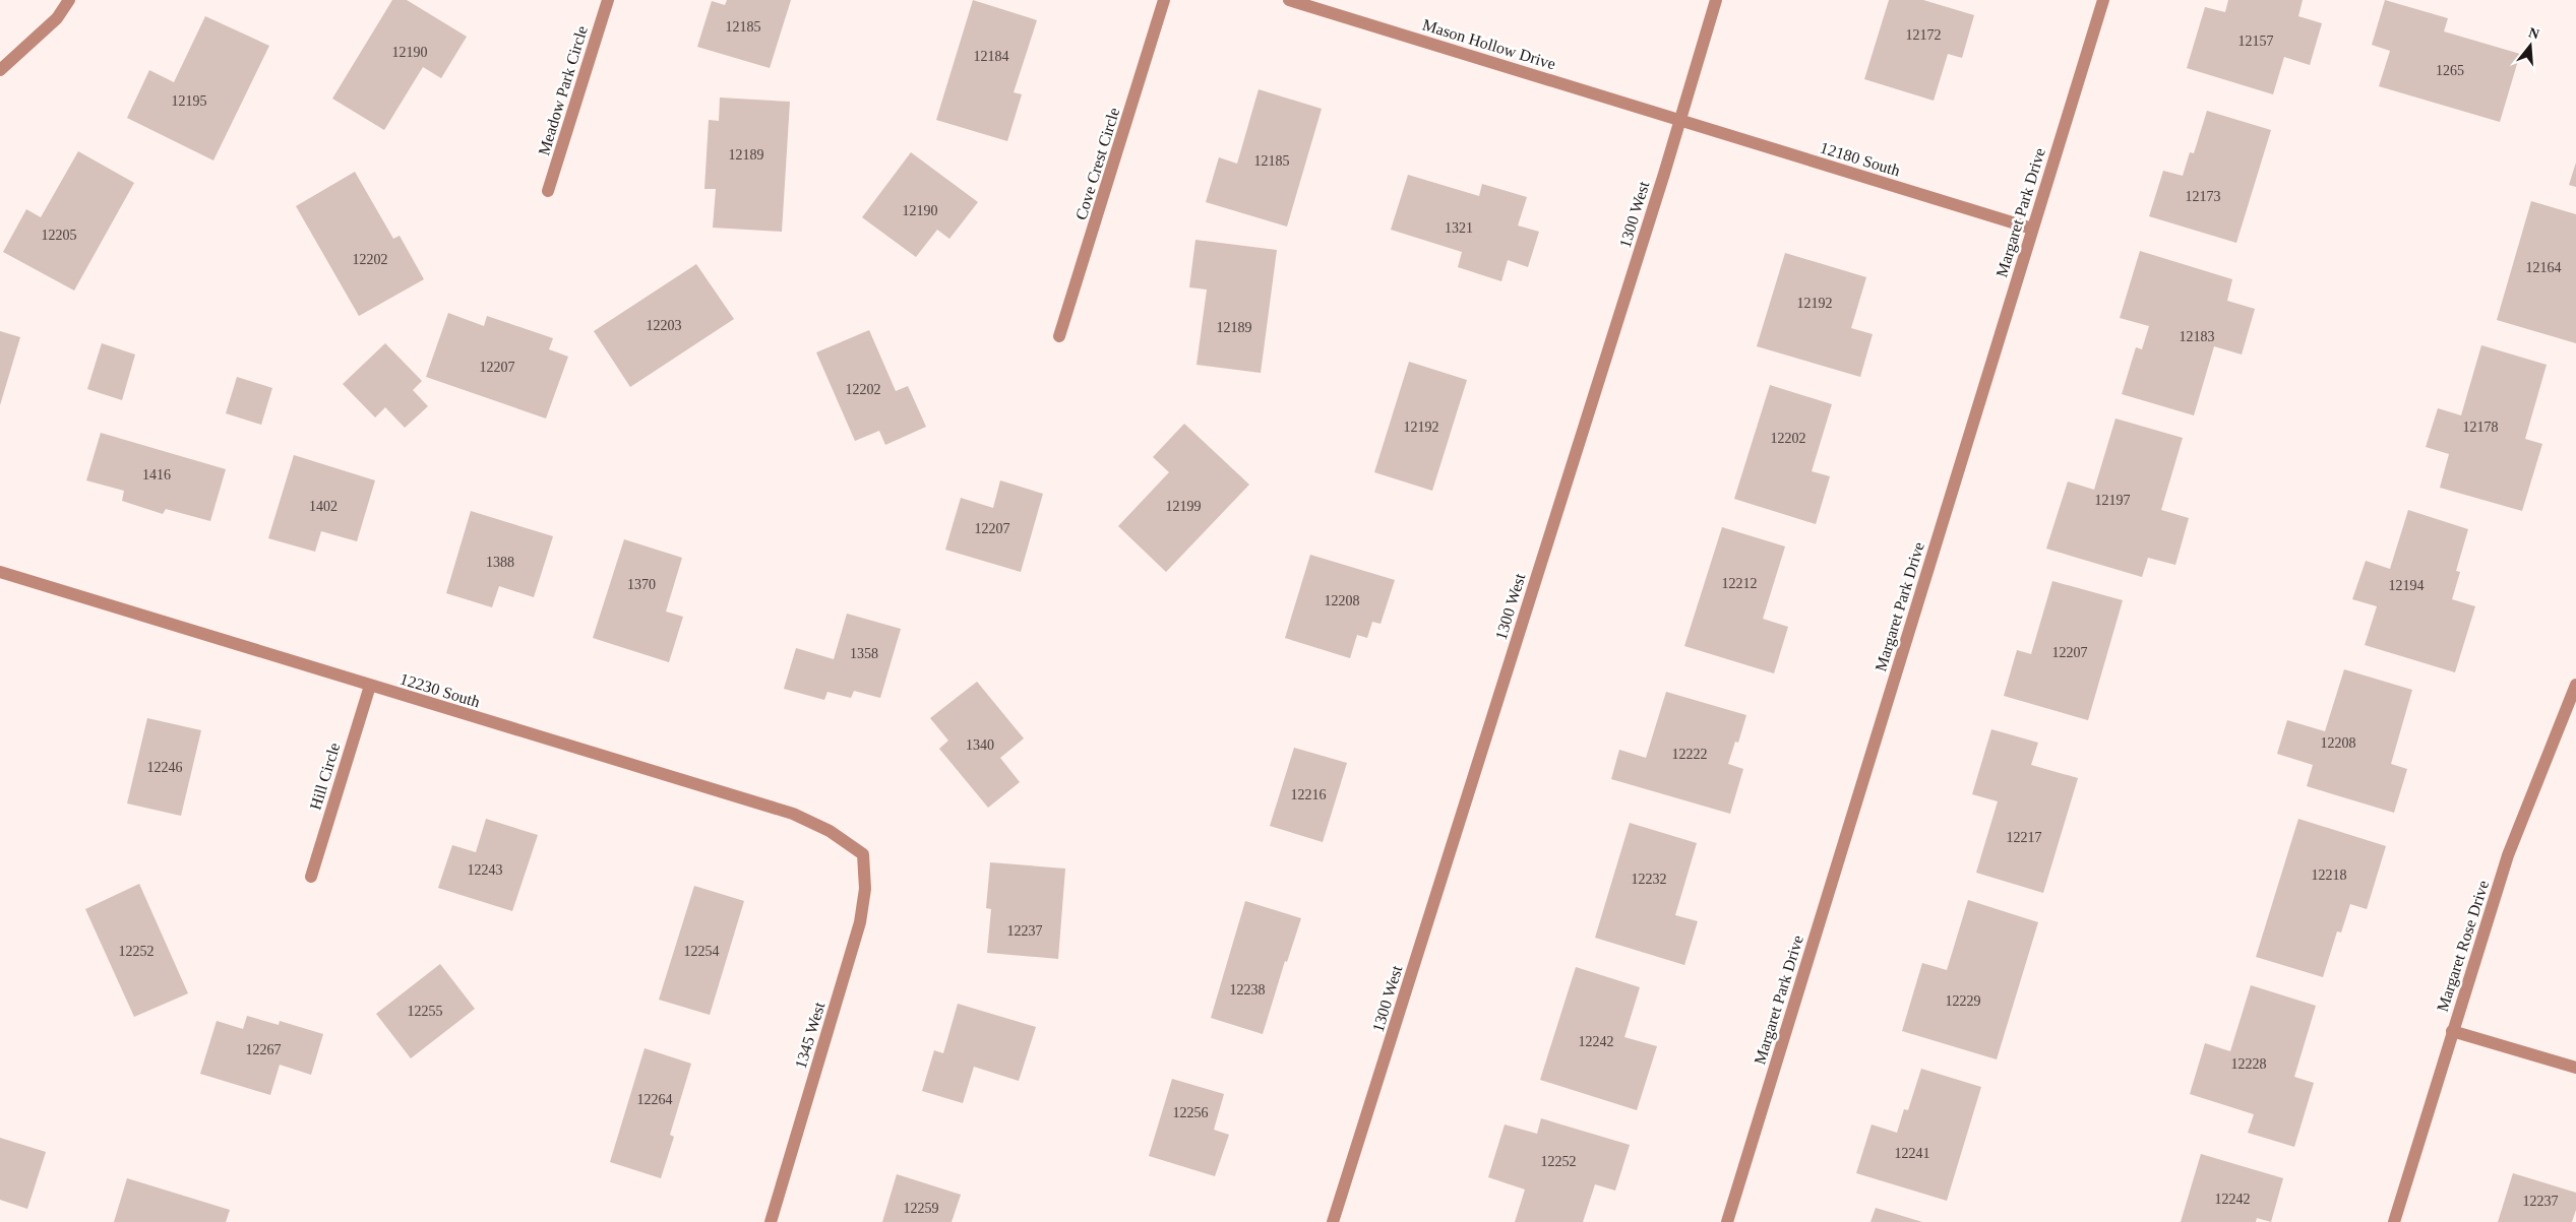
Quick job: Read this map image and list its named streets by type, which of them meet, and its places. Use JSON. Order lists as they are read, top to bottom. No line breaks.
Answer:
{"streets":{"street":["Mason Hollow Drive","Meadow Park Circle","12180 South","Cove Crest Circle","Margaret Park Drive","1300 West","12230 South","Hill Circle","Margaret Rose Drive","1345 West"]},"crossings":[["Mason Hollow Drive","12180 South"],["Mason Hollow Drive","1300 West"],["12180 South","Margaret Park Drive"],["12180 South","1300 West"],["12230 South","Hill Circle"],["12230 South","1345 West"]],"house_numbers":["12185","12172","12157","12190","12184","1265","12195","12189","12185","12173","12190","1321","12205","12202","12164","12192","12203","12189","12183","12207","12202","12192","12178","12202","1416","12197","1402","12199","12207","1388","12212","1370","12194","12208","12207","1358","12208","1340","12222","12246","12216","12217","12243","12218","12232","12237","12252","12254","12238","12229","12255","12242","12267","12228","12264","12256","12241","12252","12242","12237","12259"],"north":"top"}
